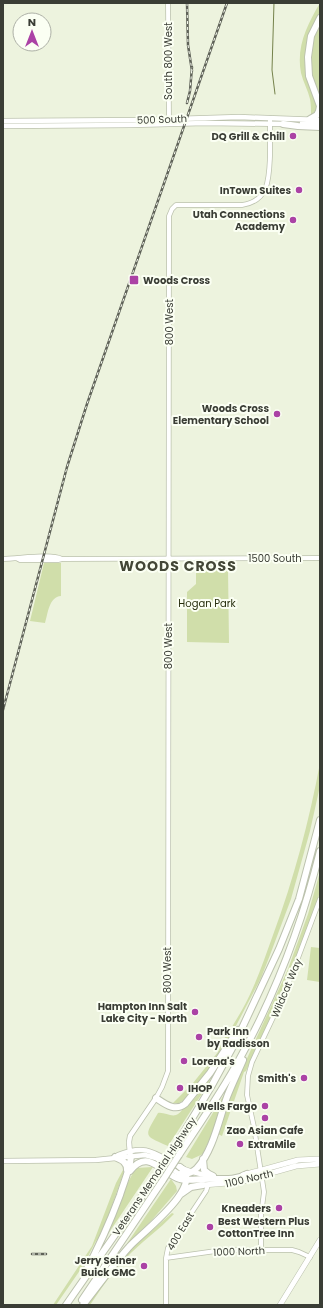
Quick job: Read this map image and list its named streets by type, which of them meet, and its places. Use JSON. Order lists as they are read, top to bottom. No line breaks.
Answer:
{"streets":{"highway":["Veterans Memorial Highway"],"main road":["500 South","1100 North"],"street":["South 800 West","800 West","1500 South","Wildcat Way","400 East","1000 North"]},"crossings":[["South 800 West","500 South"],["500 South","800 West"],["800 West","1500 South"],["Wildcat Way","1100 North"],["Wildcat Way","1000 North"],["1100 North","400 East"],["400 East","1000 North"]],"districts":["WOODS CROSS"],"parks":["Hogan Park"],"places":{"other":["DQ Grill & Chill","InTown Suites","Utah Connections Academy","Woods Cross Elementary School","Hampton Inn Salt Lake City - North","Park Inn by Radisson","Lorena's","Smith's","IHOP","Wells Fargo","Zao Asian Cafe","ExtraMile","Kneaders","Best Western Plus CottonTree Inn","Jerry Seiner Buick GMC"],"transit":["Woods Cross"]},"north":"top"}
